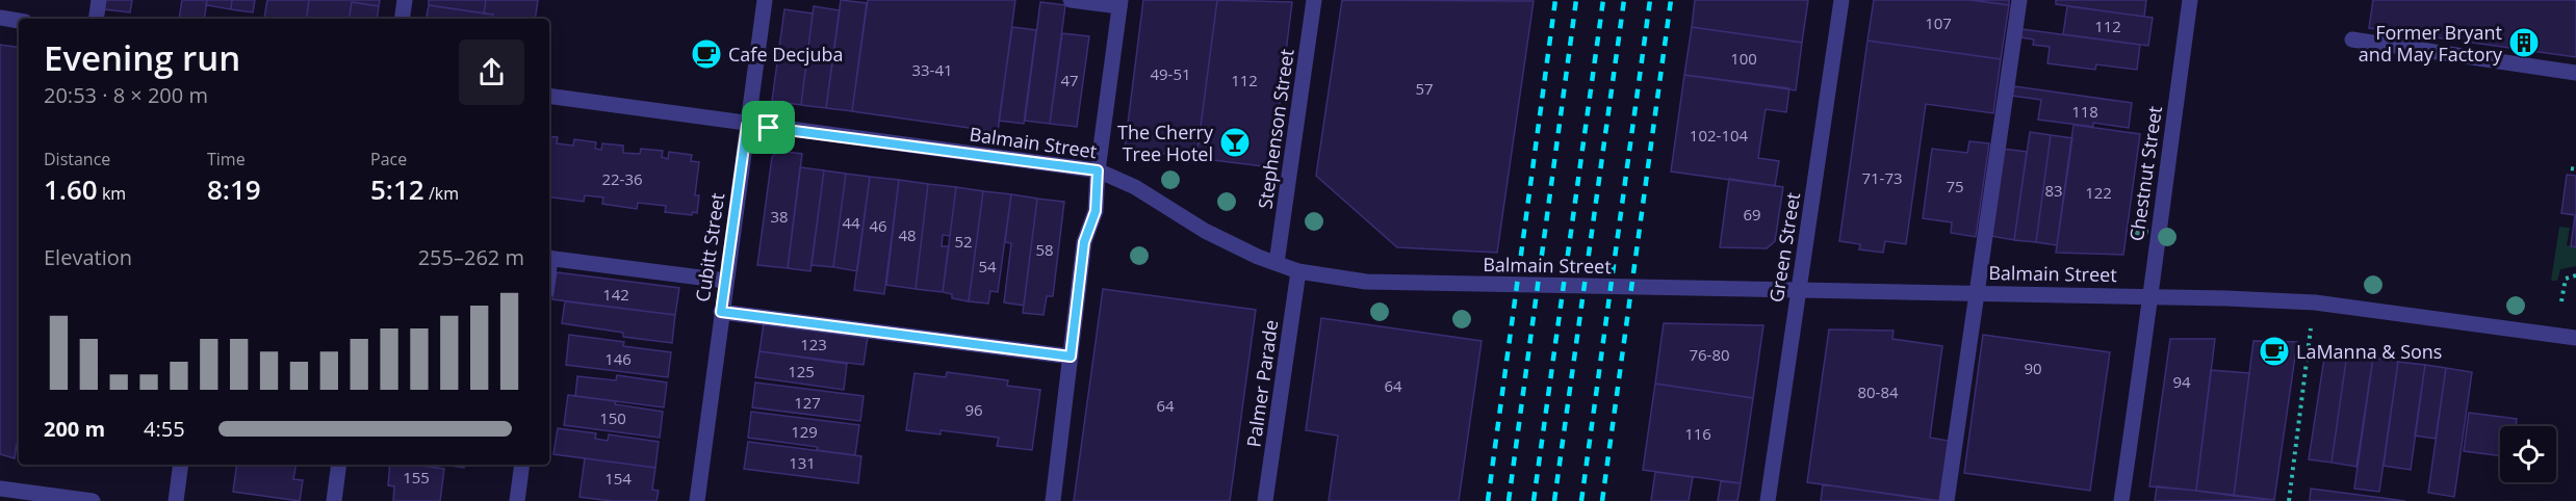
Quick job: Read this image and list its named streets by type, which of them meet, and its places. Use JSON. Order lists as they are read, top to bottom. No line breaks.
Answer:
{"streets":{"street":["Stephenson Street","Balmain Street","Chestnut Street","Cubitt Street","Green Street","Palmer Parade"]},"crossings":[["Stephenson Street","Balmain Street"],["Balmain Street","Chestnut Street"],["Balmain Street","Cubitt Street"],["Balmain Street","Green Street"],["Balmain Street","Palmer Parade"]],"places":{"building":["Former Bryant and May Factory"],"cafe":["Cafe Decjuba","LaManna & Sons"],"bar":["The Cherry Tree Hotel"]},"house_numbers":["107","112","100","33-41","49-51","47","112","57","118","102-104","71-73","22-36","75","83","122","69","38","44","46","48","52","58","54","142","123","76-80","146","90","125","94","64","80-84","127","64","96","150","129","116","131","155","154"],"page":{"heading":["Evening run","20:53 · 8 × 200 m"],"stats":[["Distance","1.60 km"],["Time","8:19"],["Pace","5:12 /km"]],"chart":["Elevation","255–262 m"],"list":[{"name":"200 m","note":"4:55"}]}}
